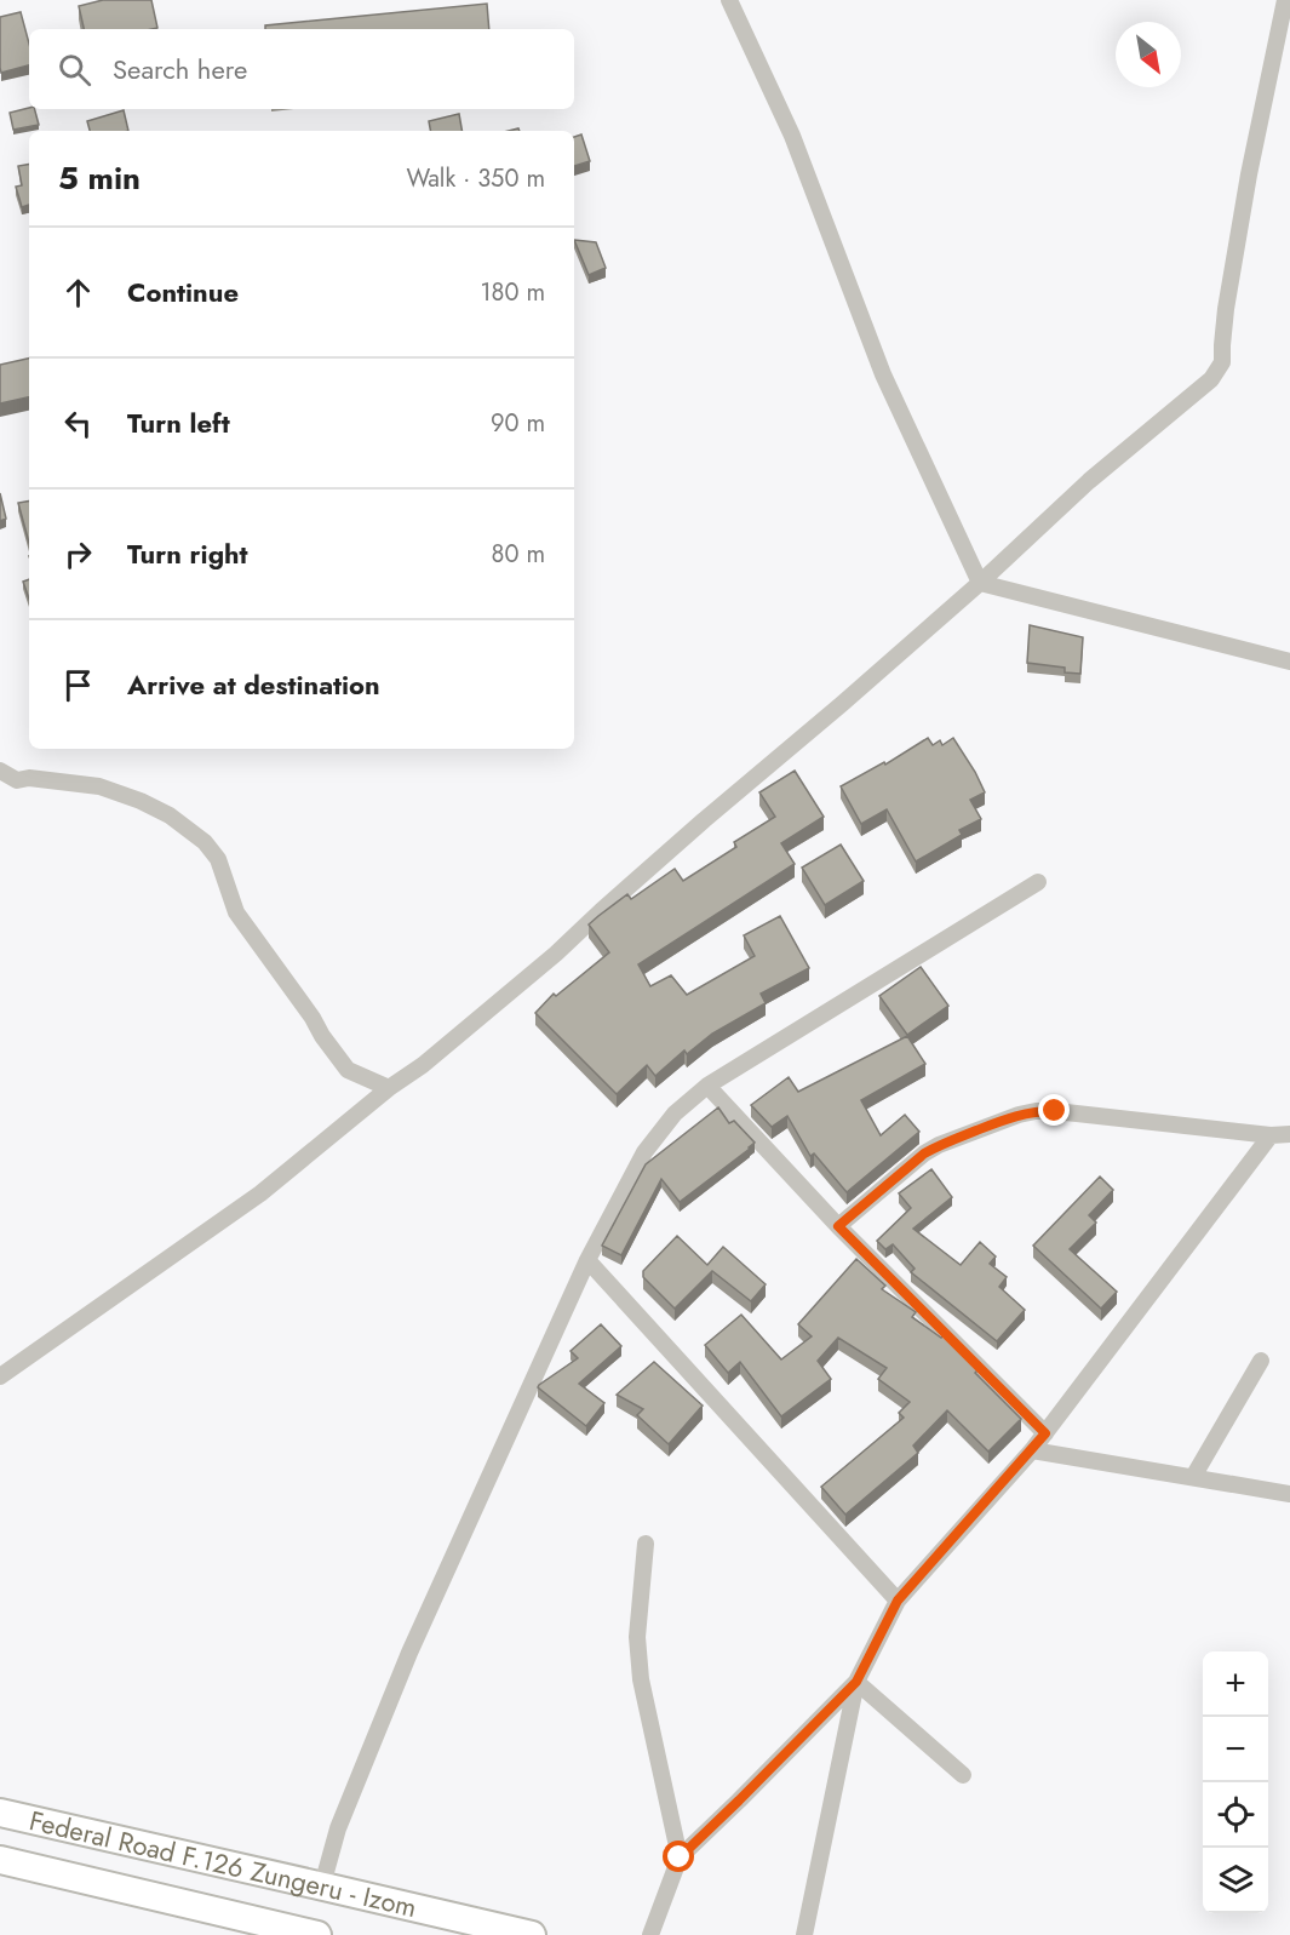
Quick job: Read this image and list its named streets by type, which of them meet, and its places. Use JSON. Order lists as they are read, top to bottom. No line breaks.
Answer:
{"streets":{"main road":["Federal Road F.126 Zungeru - Izom"]},"north":"bottom right","page":{"search":"Search here","heading":["5 min","Walk · 350 m"],"list":[["Continue","180 m"],["Turn left","90 m"],["Turn right","80 m"],"Arrive at destination"],"map_buttons":["+","−"]}}
